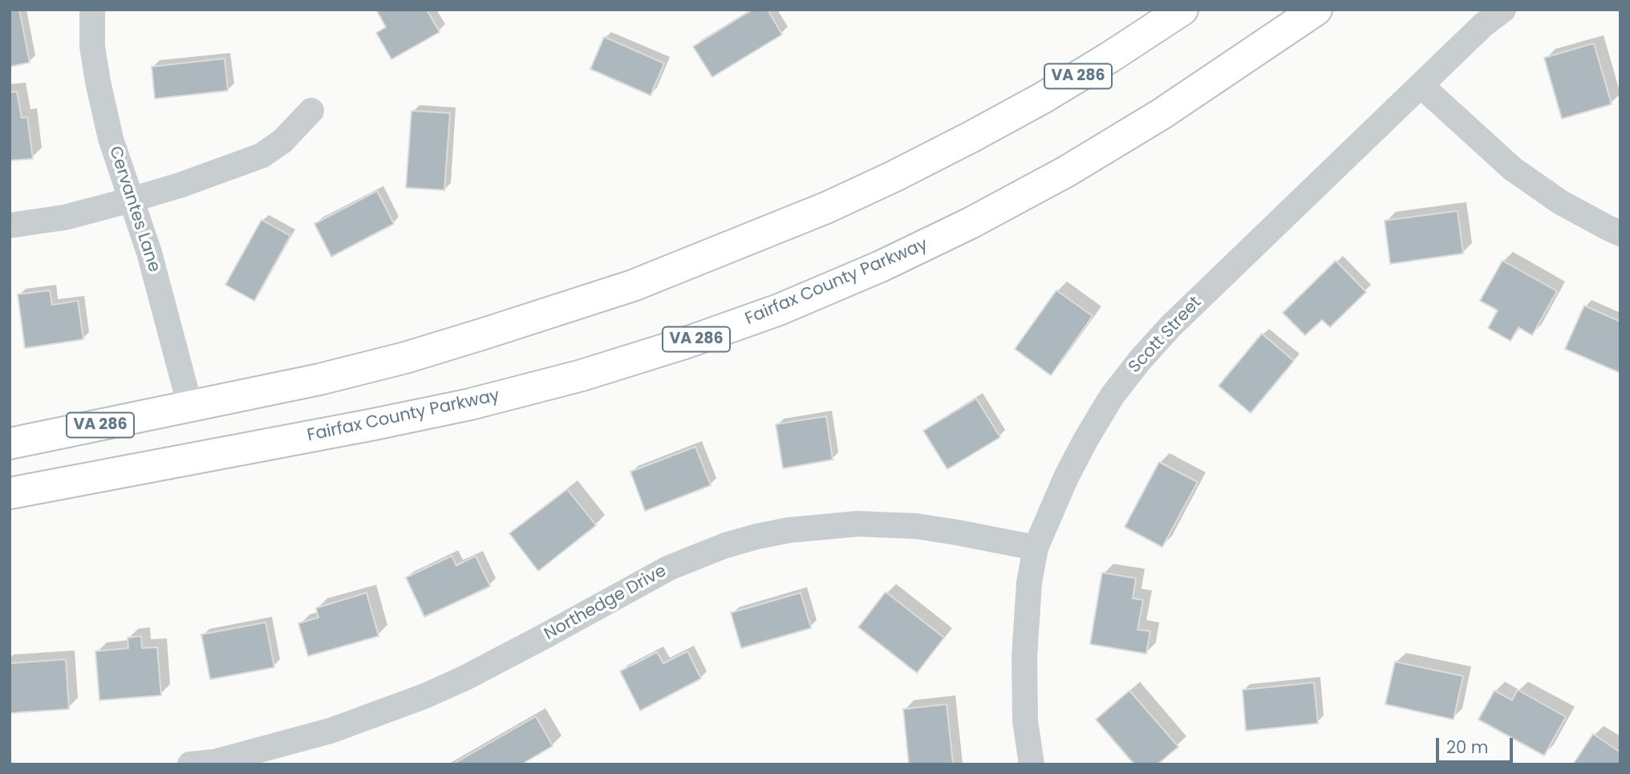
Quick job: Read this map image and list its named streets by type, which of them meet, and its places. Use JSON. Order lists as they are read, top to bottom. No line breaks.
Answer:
{"streets":{"highway":["VA 286","Fairfax County Parkway"],"street":["Cervantes Lane","Scott Street","Northedge Drive"]},"crossings":[["VA 286","Cervantes Lane"],["Scott Street","Northedge Drive"]],"scale_bar":"20 m"}
